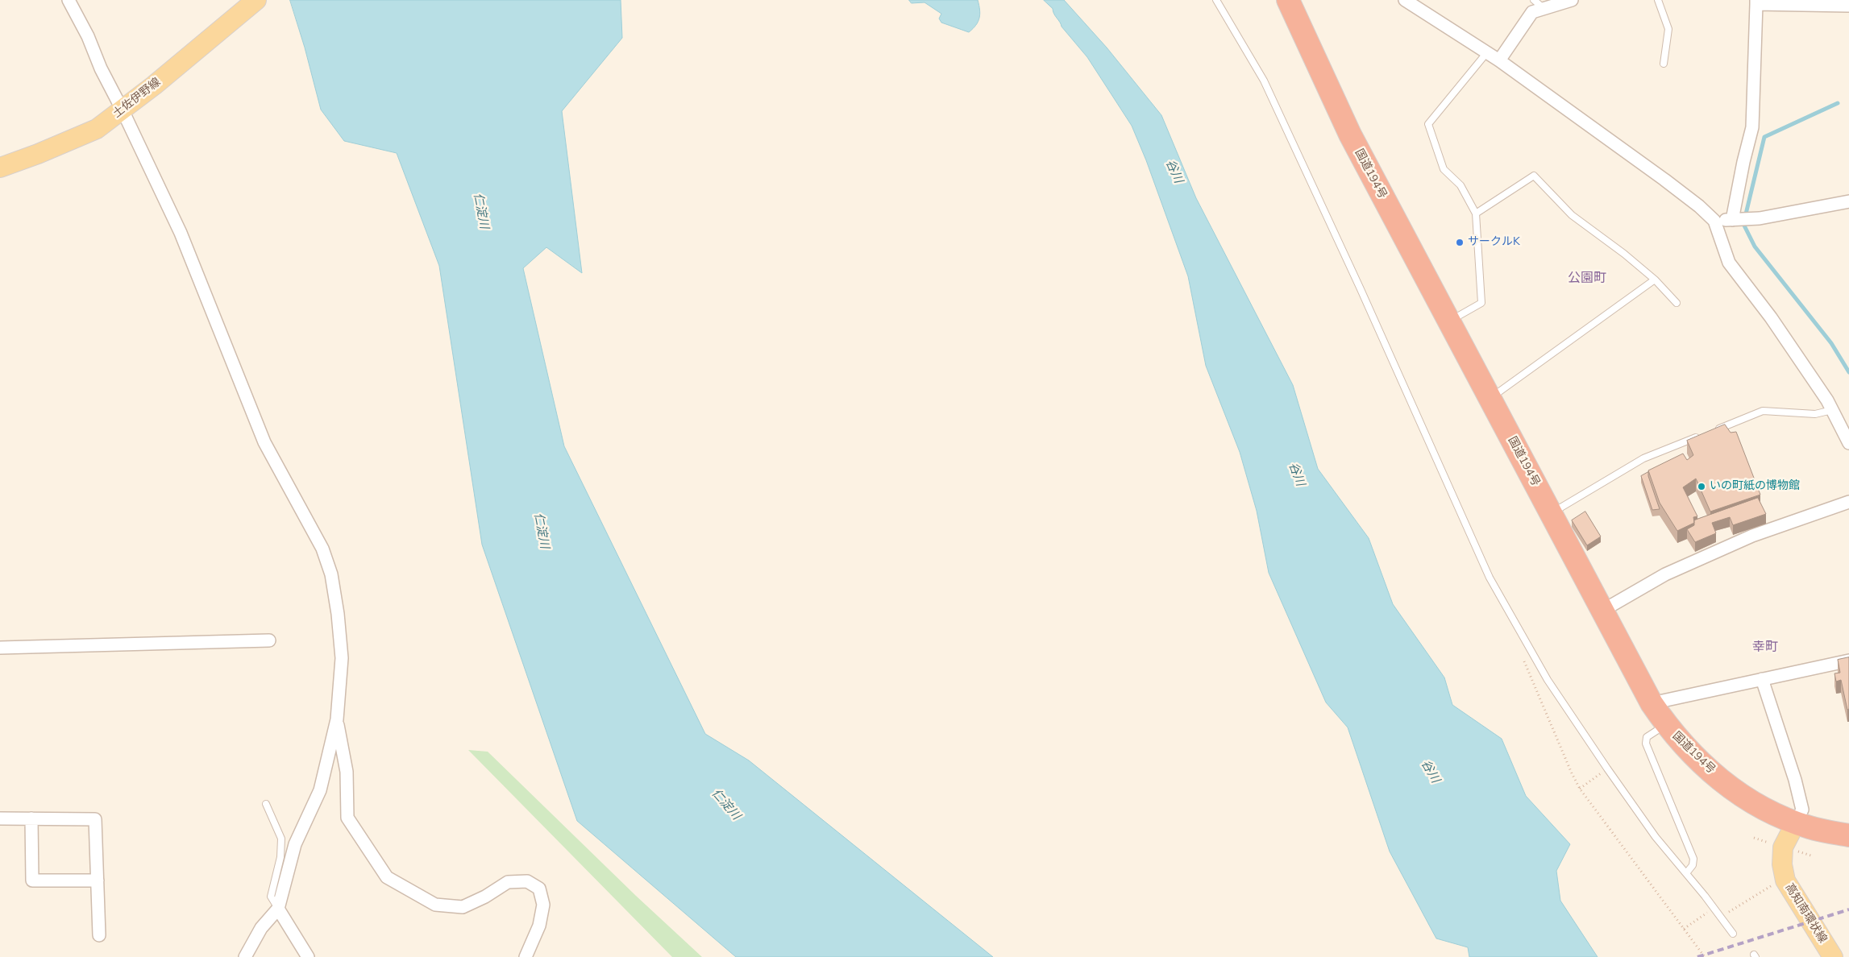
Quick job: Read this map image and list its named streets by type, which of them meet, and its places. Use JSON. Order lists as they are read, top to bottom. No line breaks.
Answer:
{"streets":{"highway":["国道194号"],"main road":["土佐伊野線","高知南環状線"]},"crossings":[["国道194号","高知南環状線"]],"districts":["公園町","幸町"],"water":["谷川","仁淀川"],"places":["サークルK","いの町紙の博物館"]}
